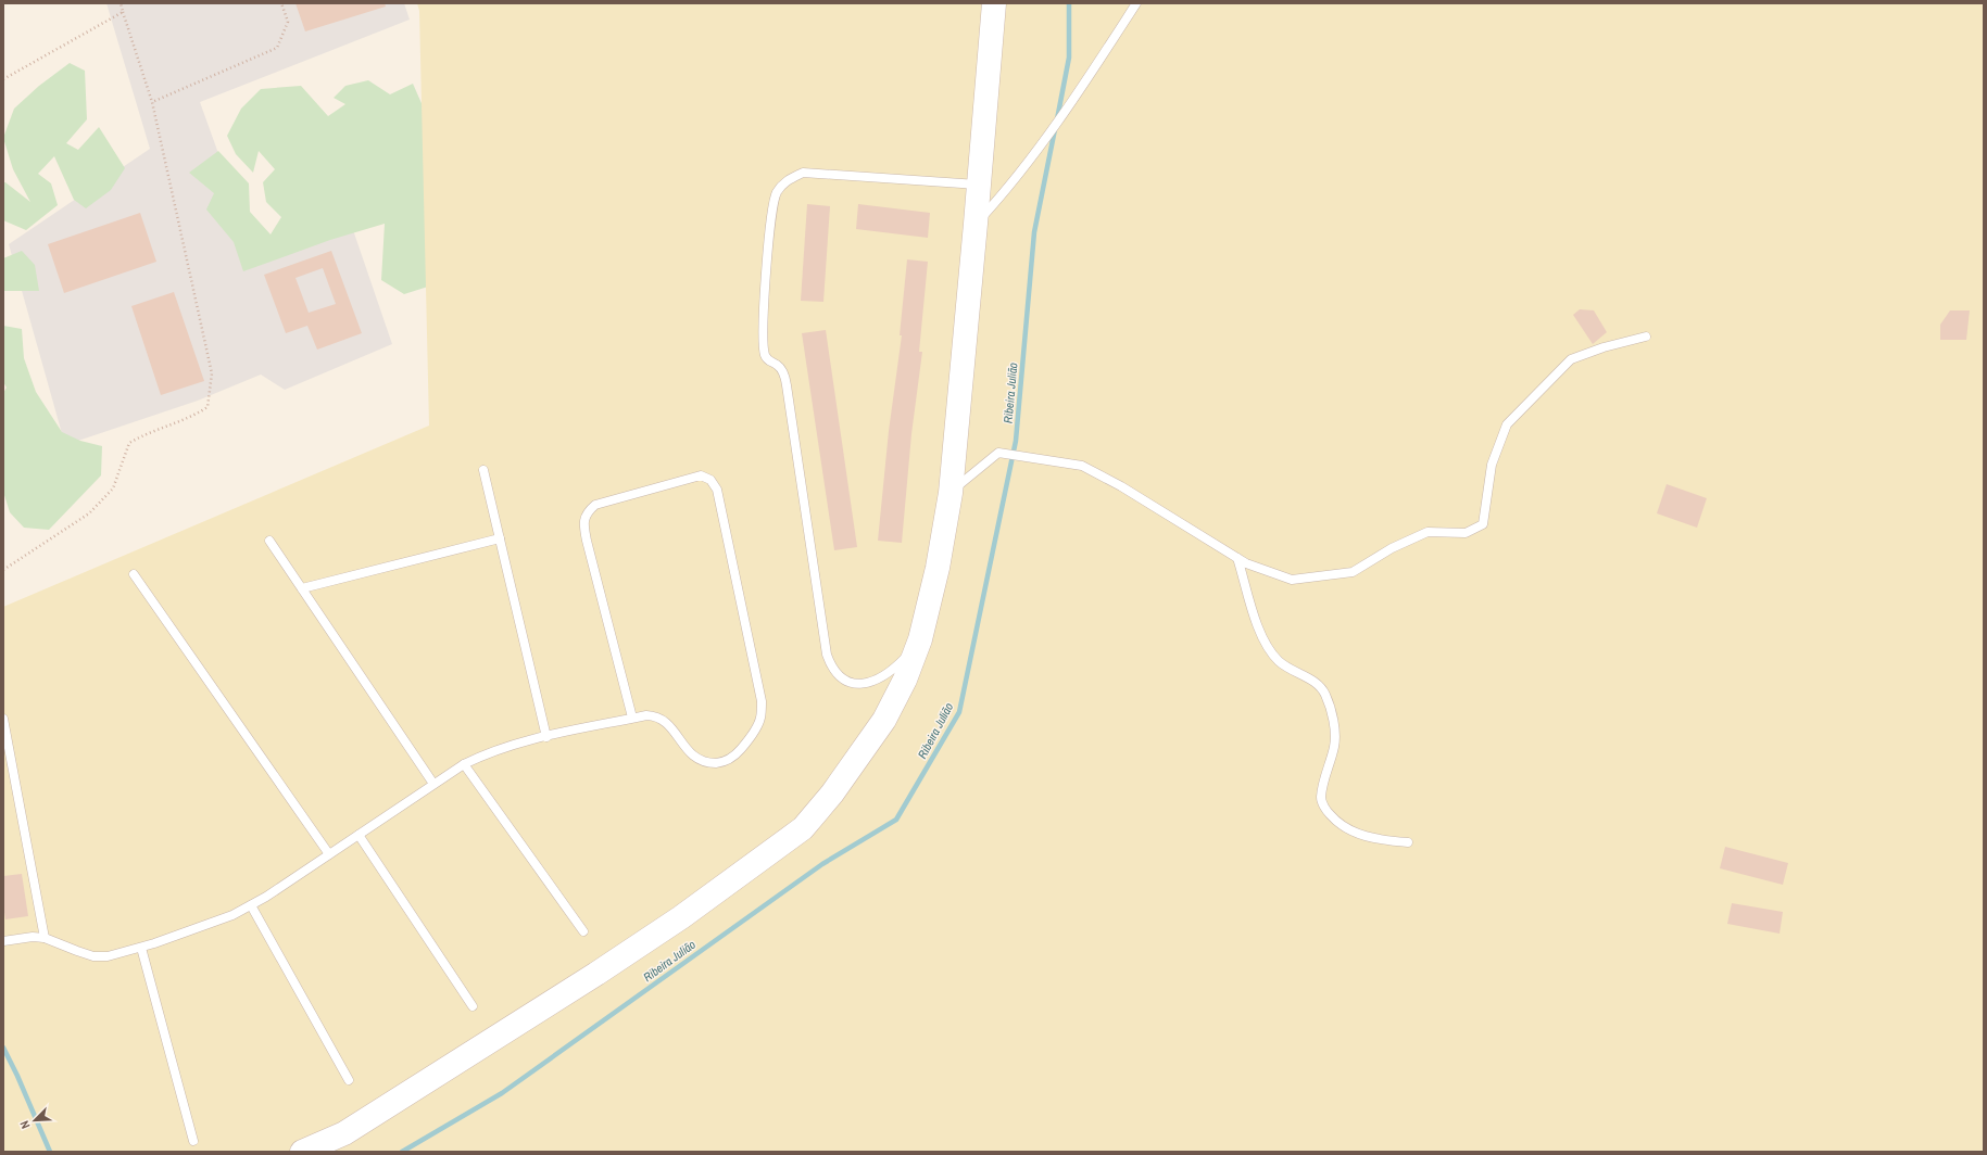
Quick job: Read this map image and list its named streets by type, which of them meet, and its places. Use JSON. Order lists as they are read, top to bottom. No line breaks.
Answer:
{"water":["Ribeira Julião"],"north":"bottom left"}
